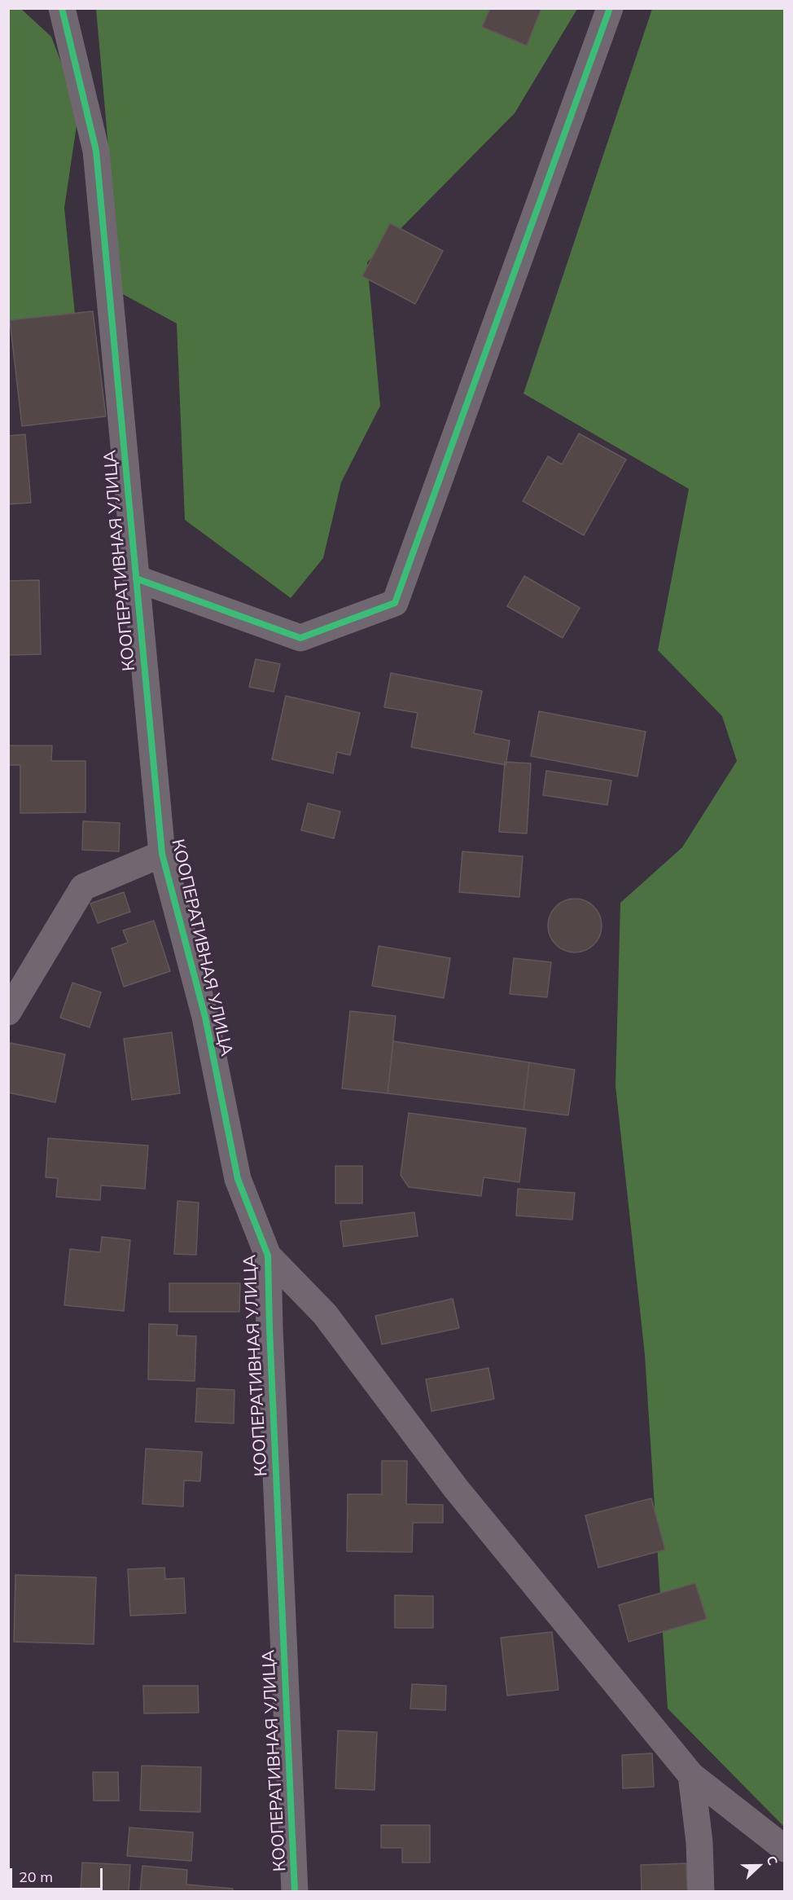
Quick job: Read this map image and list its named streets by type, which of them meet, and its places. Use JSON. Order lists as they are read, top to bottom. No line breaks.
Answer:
{"streets":{"street":["КООПЕРАТИВНАЯ УЛИЦА"]},"scale_bar":"20 m","north":"right"}
